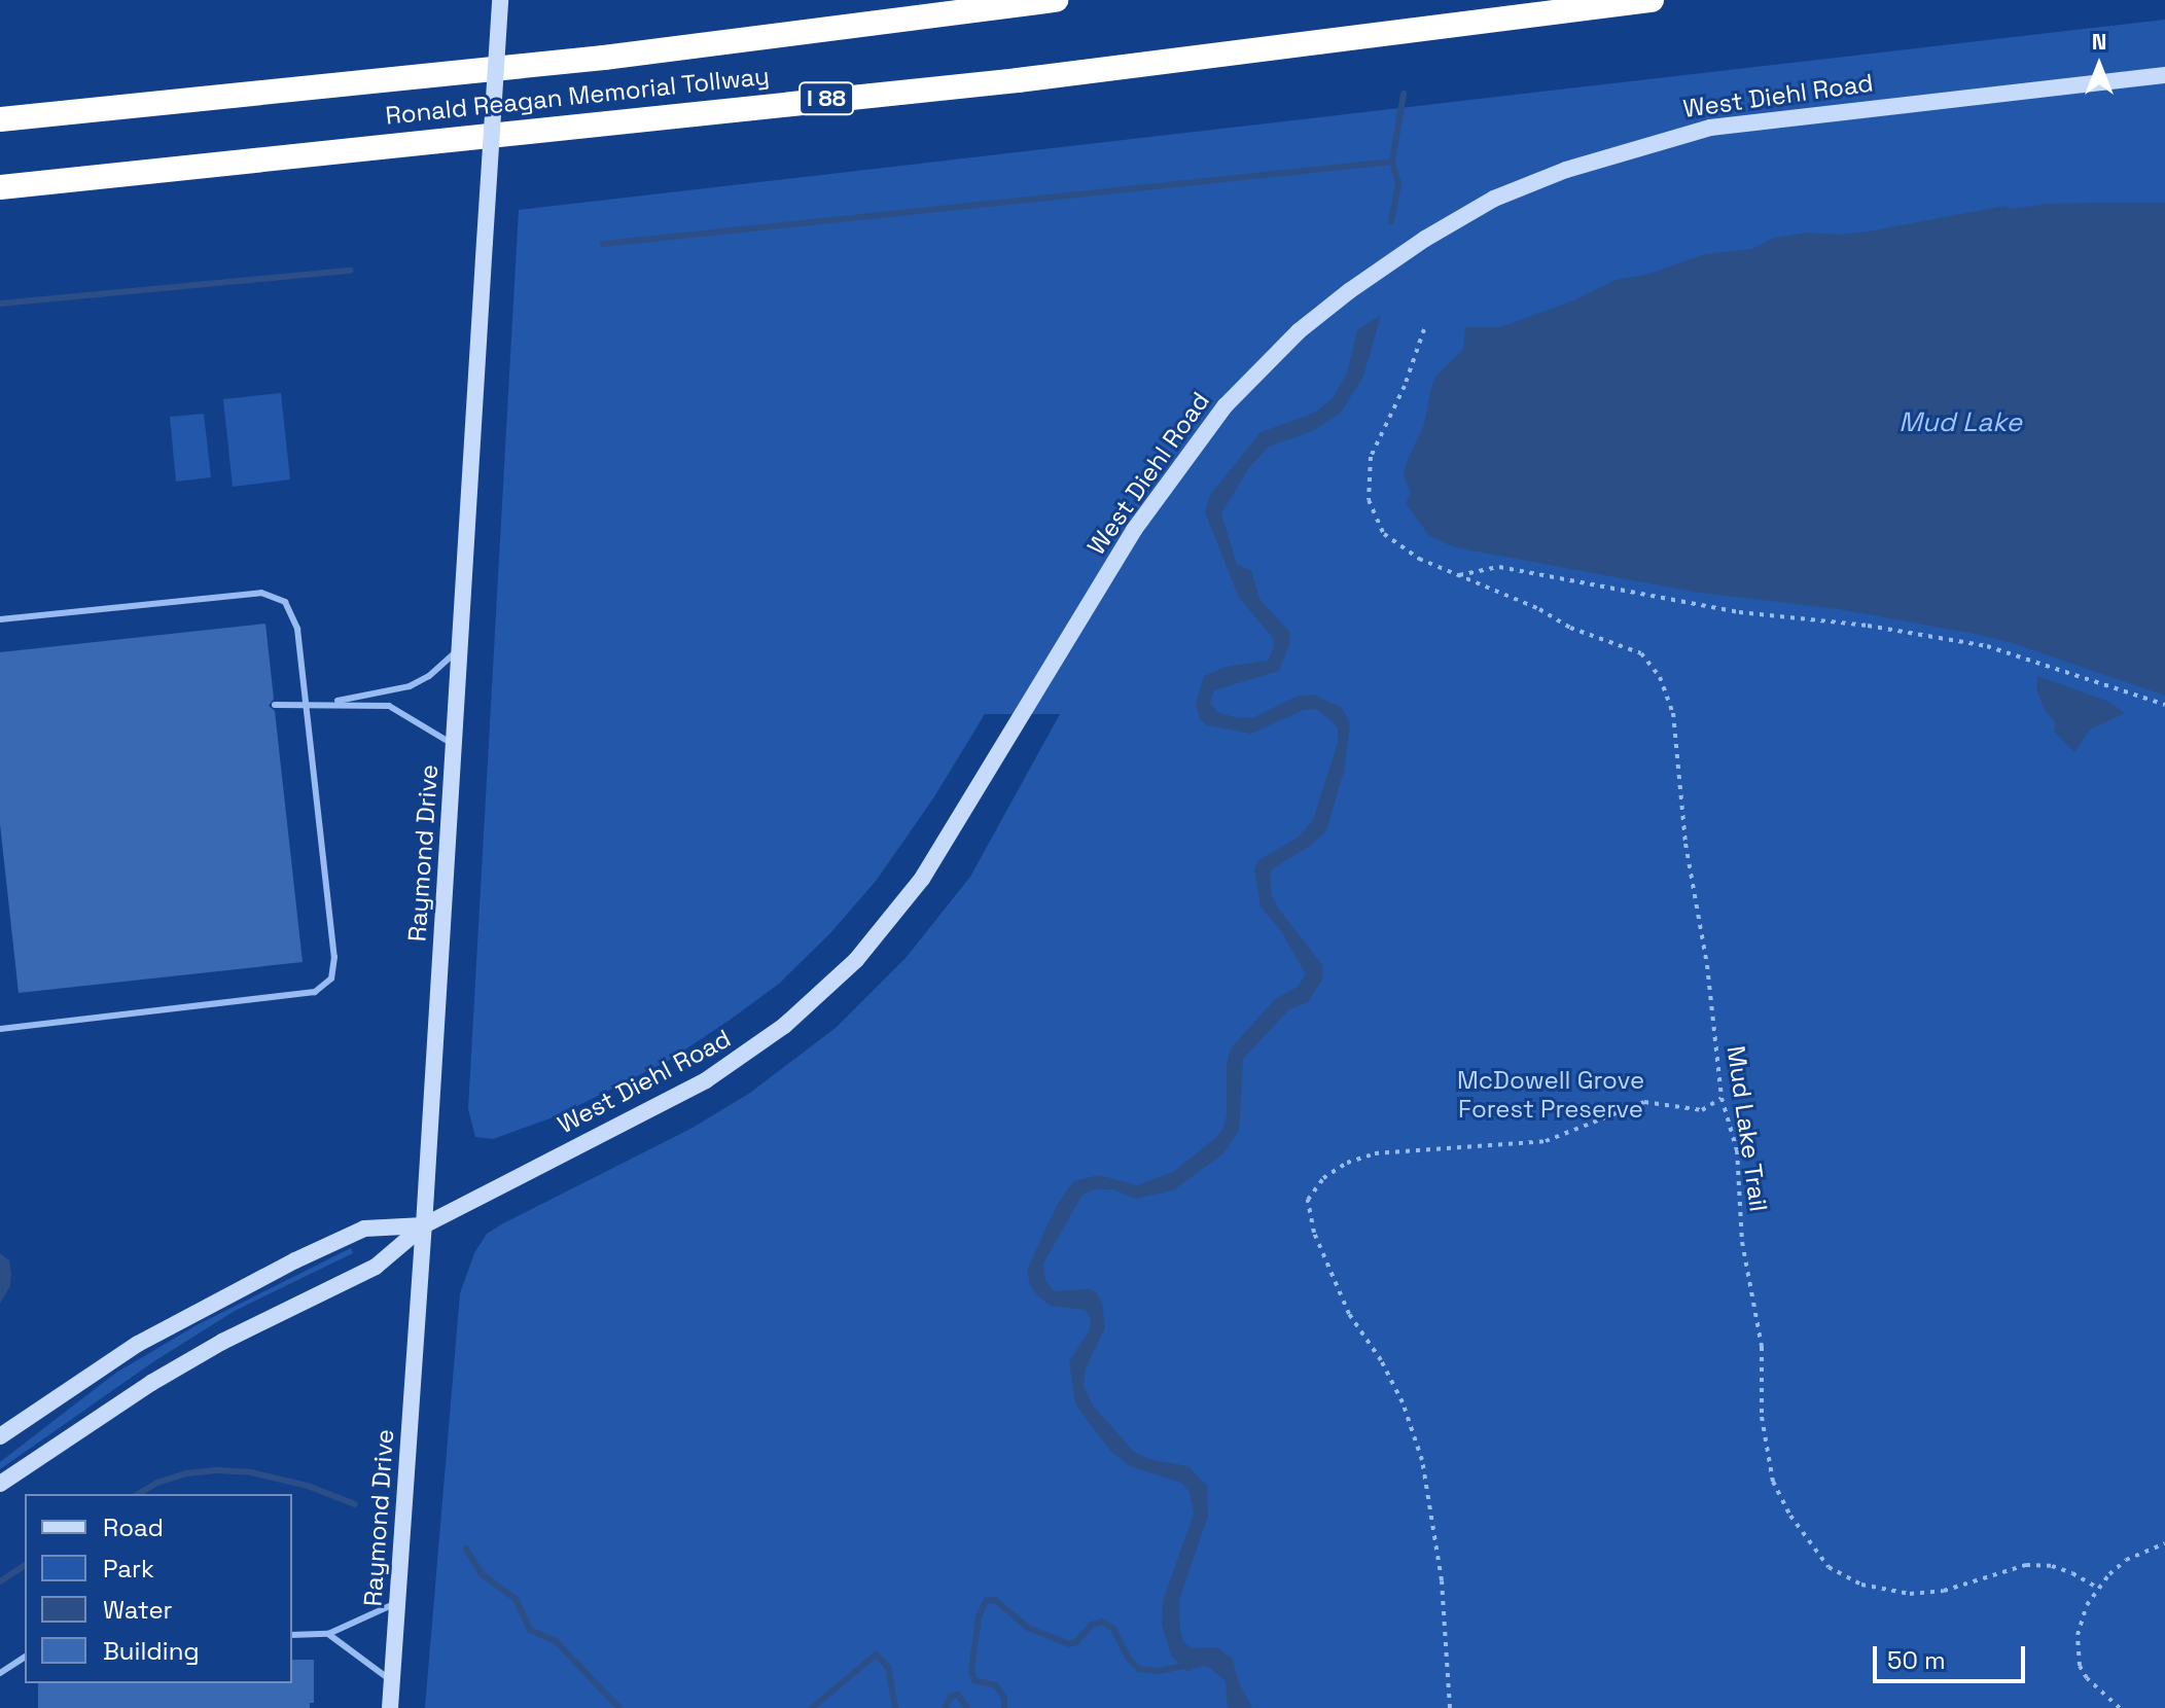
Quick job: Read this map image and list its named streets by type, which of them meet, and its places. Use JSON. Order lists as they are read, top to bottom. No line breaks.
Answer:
{"streets":{"highway":["Ronald Reagan Memorial Tollway","I 88"],"street":["West Diehl Road","Raymond Drive"],"path":["Mud Lake Trail"]},"crossings":[["West Diehl Road","Raymond Drive"]],"water":["Mud Lake"],"parks":["McDowell Grove Forest Preserve"],"legend":["Road","Park","Water","Building"],"scale_bar":"50 m","north":"top"}
